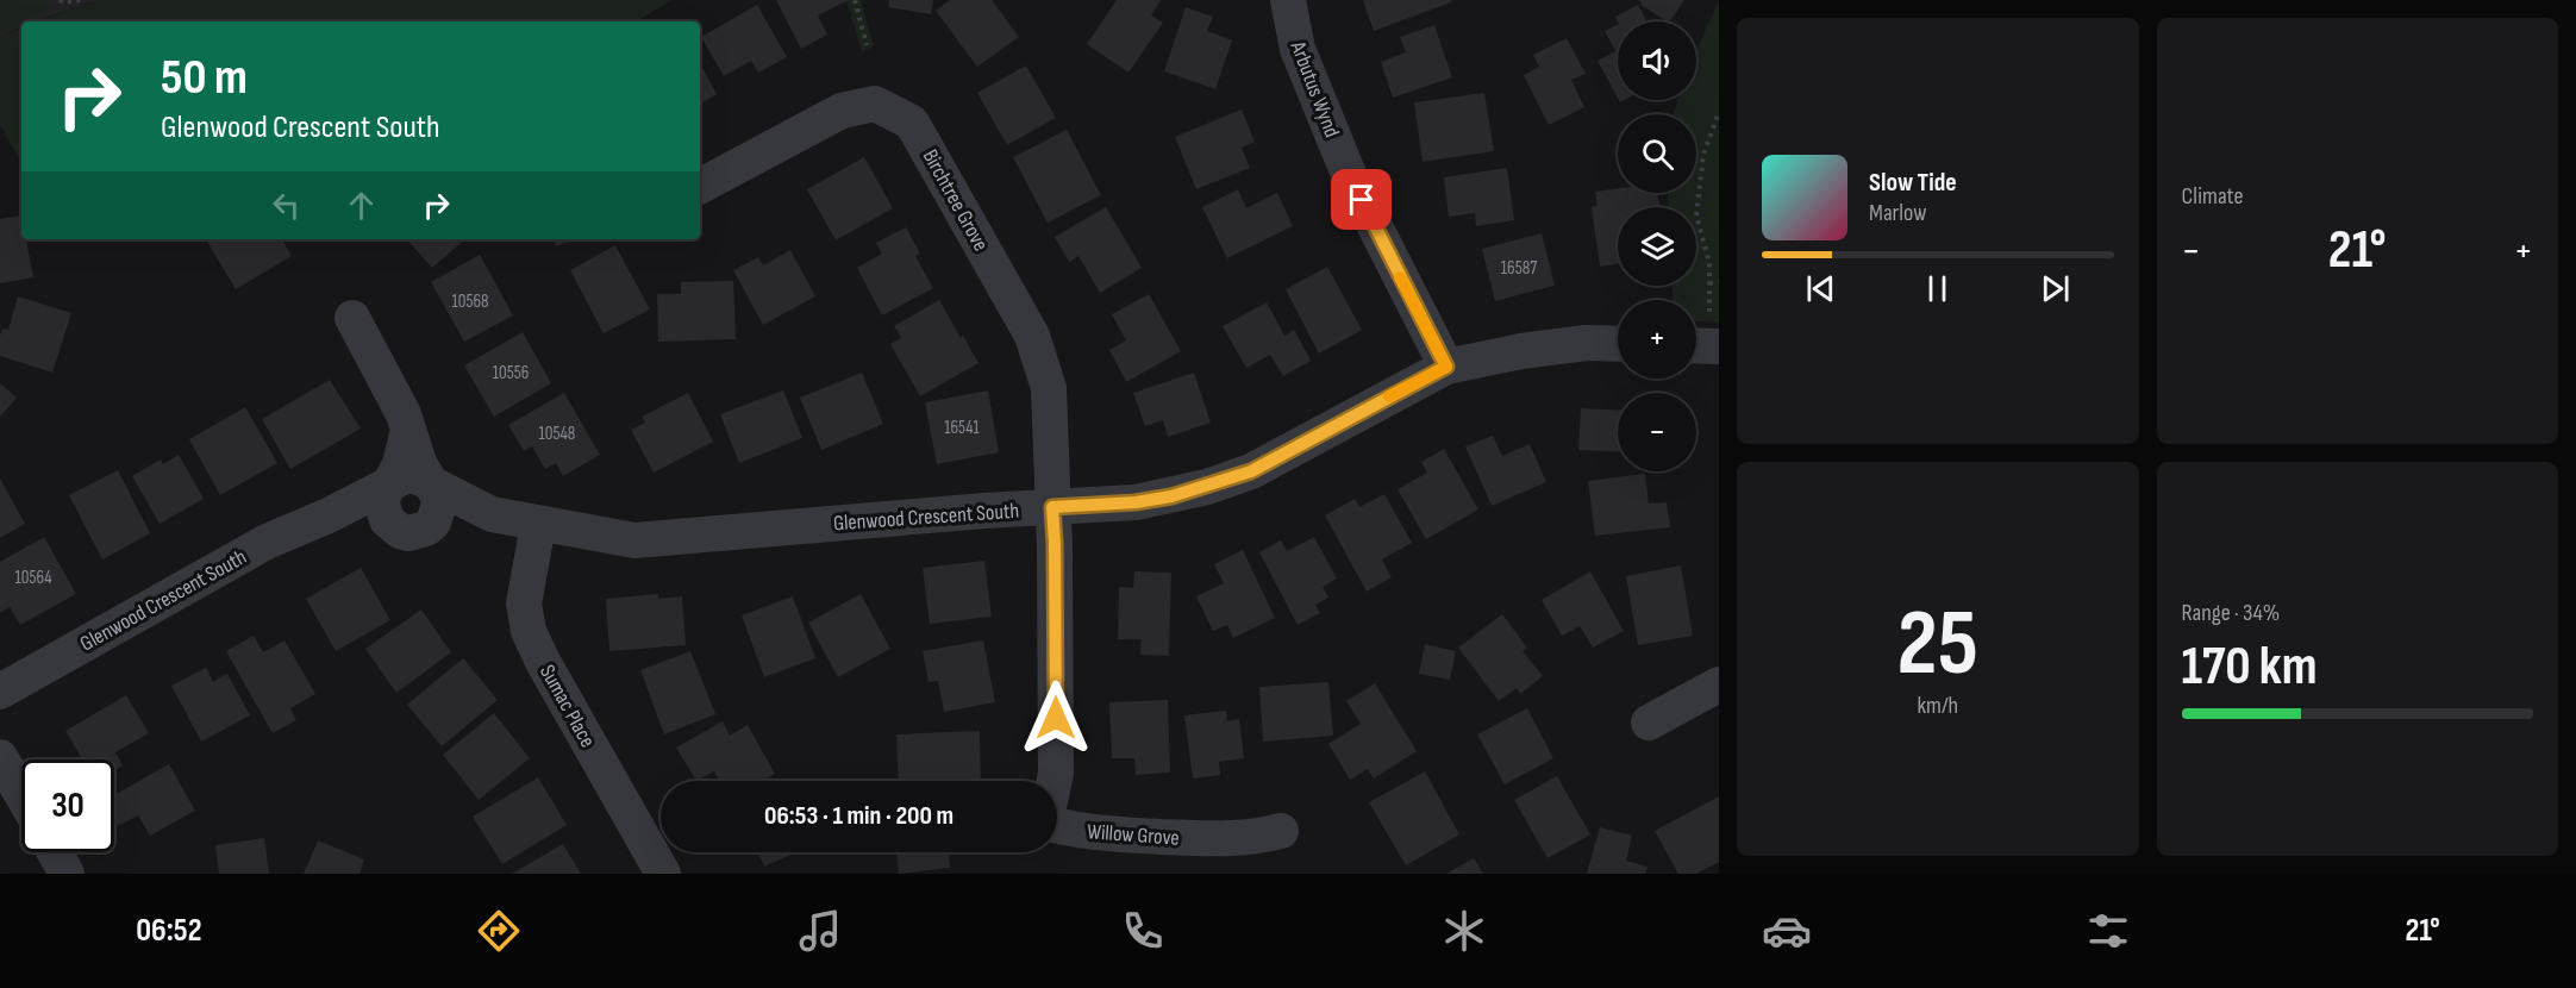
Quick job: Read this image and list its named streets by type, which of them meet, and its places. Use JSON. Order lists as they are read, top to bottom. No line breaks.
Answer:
{"streets":{"street":["Arbutus Wynd","Birchtree Grove","Glenwood Crescent South","Sumac Place","Willow Grove"]},"crossings":[["Arbutus Wynd","Glenwood Crescent South"],["Birchtree Grove","Glenwood Crescent South"],["Birchtree Grove","Willow Grove"],["Glenwood Crescent South","Sumac Place"],["Glenwood Crescent South","Willow Grove"]],"house_numbers":["16587","10568","10556","16541","10548","10564"],"page":{"tile":["Climate",["25","km/h"],["Range · 34%","170 km"]],"map_buttons":["+","−"],"turn":["50 m","Glenwood Crescent South"],"song":["Slow Tide","Marlow"],"heat":["−","21°","+"],"limit":"30","trip":"06:53 · 1 min · 200 m","tabs":["06:52","21°"]}}
